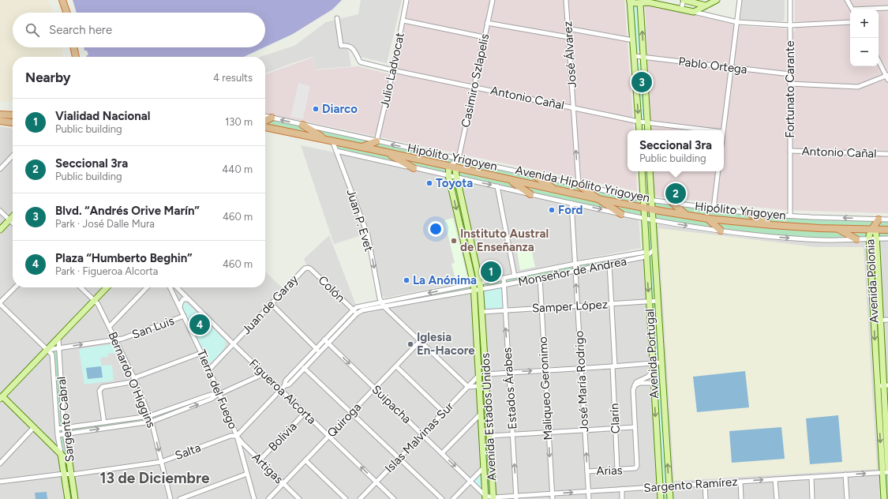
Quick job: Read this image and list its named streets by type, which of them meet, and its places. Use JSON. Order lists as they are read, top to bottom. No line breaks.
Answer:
{"streets":{"highway":["Avenida Hipólito Yrigoyen"],"main road":["Avenida Polonia","Avenida Portugal","Avenida Estados Unidos","Sargento Cabral"],"street":["José Álvarez","Pablo Ortega","Julio Ladvocat","Casimiro Szlapelis","Fortunato Carante","Antonio Cañal","Hipólito Yrigoyen","Juan P. Evet","Monseñor de Andrea","Colón","Juan de Garay","Samper López","San Luis","Bernardo O'Higgins","José María Rodrigo","Estados Árabes","Maliqueo Geronimo","Tierra del Fuego","Figueroa Alcorta","Suipacha","Clarín","Quiroga","Bolivia","Islas Malvinas Sur","Salta","Artigas","Arias","Sargento Ramírez"]},"crossings":[["José Álvarez","Antonio Cañal"],["José Álvarez","Hipólito Yrigoyen"],["Pablo Ortega","Fortunato Carante"],["Julio Ladvocat","Antonio Cañal"],["Julio Ladvocat","Hipólito Yrigoyen"],["Casimiro Szlapelis","Antonio Cañal"],["Casimiro Szlapelis","Hipólito Yrigoyen"],["Casimiro Szlapelis","Avenida Hipólito Yrigoyen"],["Casimiro Szlapelis","Avenida Estados Unidos"],["Fortunato Carante","Antonio Cañal"],["Fortunato Carante","Hipólito Yrigoyen"],["Hipólito Yrigoyen","Juan P. Evet"],["Hipólito Yrigoyen","Avenida Polonia"],["Hipólito Yrigoyen","Avenida Portugal"],["Hipólito Yrigoyen","José María Rodrigo"],["Hipólito Yrigoyen","Avenida Estados Unidos"],["Avenida Hipólito Yrigoyen","Juan P. Evet"],["Avenida Hipólito Yrigoyen","Avenida Polonia"],["Avenida Hipólito Yrigoyen","Avenida Portugal"],["Avenida Hipólito Yrigoyen","Avenida Estados Unidos"],["Juan P. Evet","Monseñor de Andrea"],["Monseñor de Andrea","Colón"],["Monseñor de Andrea","Avenida Portugal"],["Monseñor de Andrea","José María Rodrigo"],["Monseñor de Andrea","Estados Árabes"],["Monseñor de Andrea","Maliqueo Geronimo"],["Monseñor de Andrea","Avenida Estados Unidos"],["Monseñor de Andrea","Clarín"],["Avenida Polonia","Sargento Ramírez"],["Colón","Juan de Garay"],["Juan de Garay","Tierra del Fuego"],["Juan de Garay","Figueroa Alcorta"],["Samper López","Avenida Portugal"],["Samper López","José María Rodrigo"],["Samper López","Estados Árabes"],["Samper López","Maliqueo Geronimo"],["Samper López","Avenida Estados Unidos"],["Samper López","Clarín"],["San Luis","Bernardo O'Higgins"],["San Luis","Tierra del Fuego"],["San Luis","Sargento Cabral"],["Avenida Portugal","Sargento Ramírez"],["Bernardo O'Higgins","Salta"],["José María Rodrigo","Arias"],["José María Rodrigo","Sargento Ramírez"],["Estados Árabes","Sargento Ramírez"],["Maliqueo Geronimo","Sargento Ramírez"],["Tierra del Fuego","Salta"],["Tierra del Fuego","Artigas"],["Figueroa Alcorta","Quiroga"],["Figueroa Alcorta","Bolivia"],["Figueroa Alcorta","Islas Malvinas Sur"],["Suipacha","Avenida Estados Unidos"],["Suipacha","Quiroga"],["Suipacha","Islas Malvinas Sur"],["Suipacha","Sargento Ramírez"],["Avenida Estados Unidos","Islas Malvinas Sur"],["Avenida Estados Unidos","Sargento Ramírez"],["Clarín","Arias"],["Sargento Cabral","Salta"],["Quiroga","Artigas"],["Bolivia","Artigas"],["Salta","Artigas"]],"one_way":["José Álvarez","Juan P. Evet","San Luis","Estados Árabes"],"districts":["13 de Diciembre"],"places":["Diarco","Toyota","Ford","Instituto Austral de Enseñanza","La Anónima","Iglesia En-Hacore"],"page":{"map_buttons":["+","−"],"search":"Search here","heading":["Nearby","4 results"],"pins":["3","2","1","4"],"list":[{"mark":"1","name":"Vialidad Nacional","note":"Public building","value":"130 m"},{"mark":"2","name":"Seccional 3ra","note":"Public building","value":"440 m"},{"mark":"3","name":"Blvd. “Andrés Orive Marín”","note":"Park · José Dalle Mura","value":"460 m"},{"mark":"4","name":"Plaza “Humberto Beghin”","note":"Park · Figueroa Alcorta","value":"460 m"}],"popup":["Seccional 3ra","Public building"]}}
